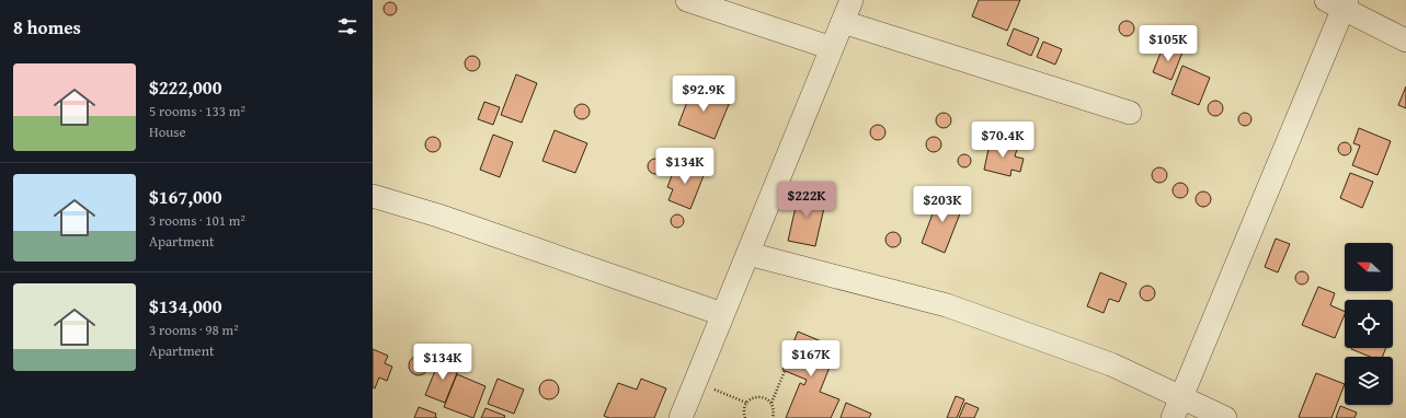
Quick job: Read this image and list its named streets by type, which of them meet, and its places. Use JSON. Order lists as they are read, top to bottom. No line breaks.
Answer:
{"north":"left","page":{"heading":"8 homes","price":["$105K","$92.9K","$70.4K","$134K","$222K","$203K","$167K","$134K"],"list":[{"name":"$222,000","note":"5 rooms · 133 m² · House"},{"name":"$167,000","note":"3 rooms · 101 m² · Apartment"},{"name":"$134,000","note":"3 rooms · 98 m² · Apartment"}]}}
